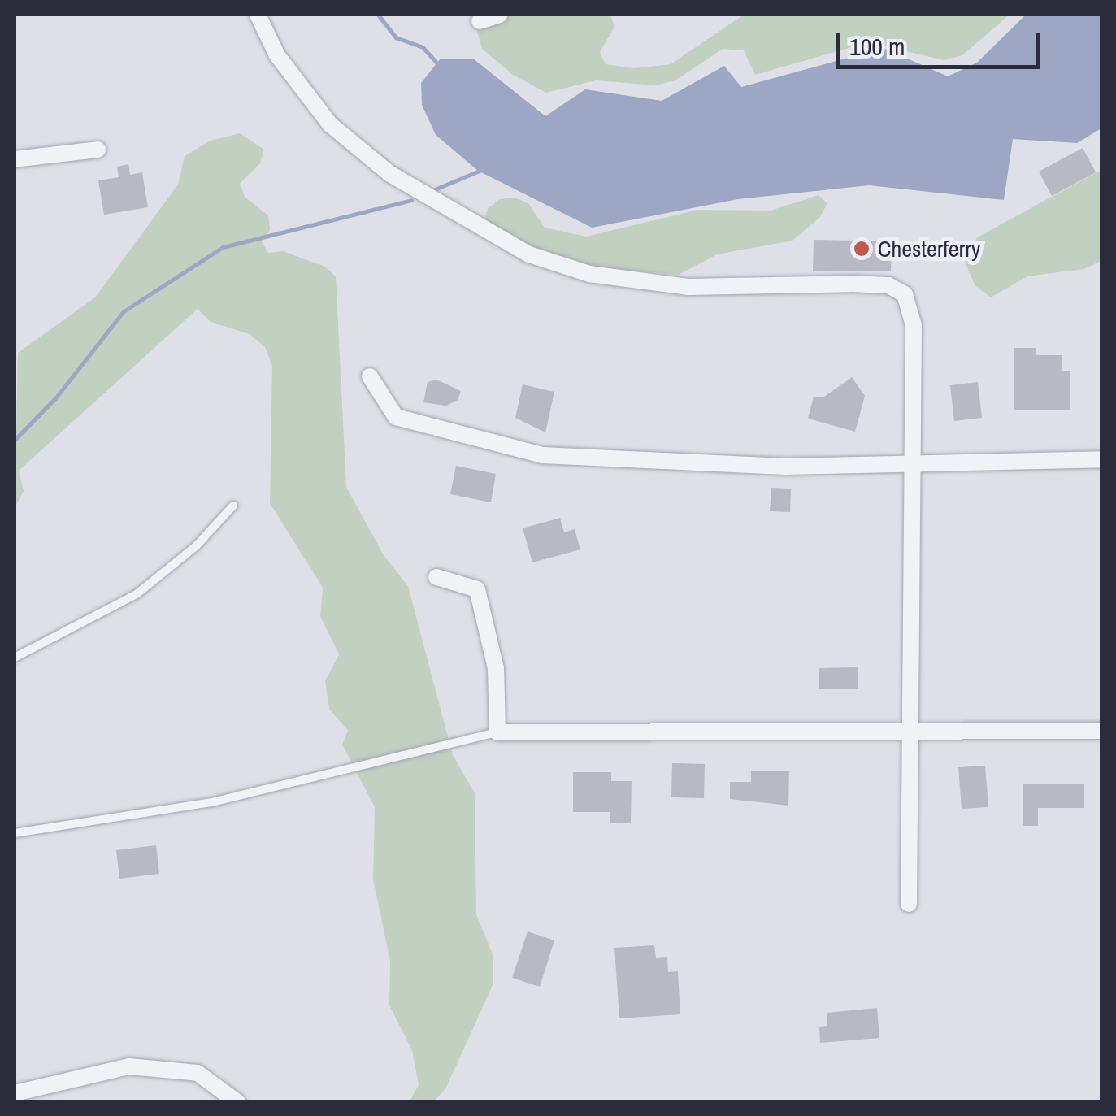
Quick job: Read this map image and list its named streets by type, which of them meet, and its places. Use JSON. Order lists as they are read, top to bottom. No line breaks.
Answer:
{"places":["Chesterferry"],"scale_bar":"100 m"}
